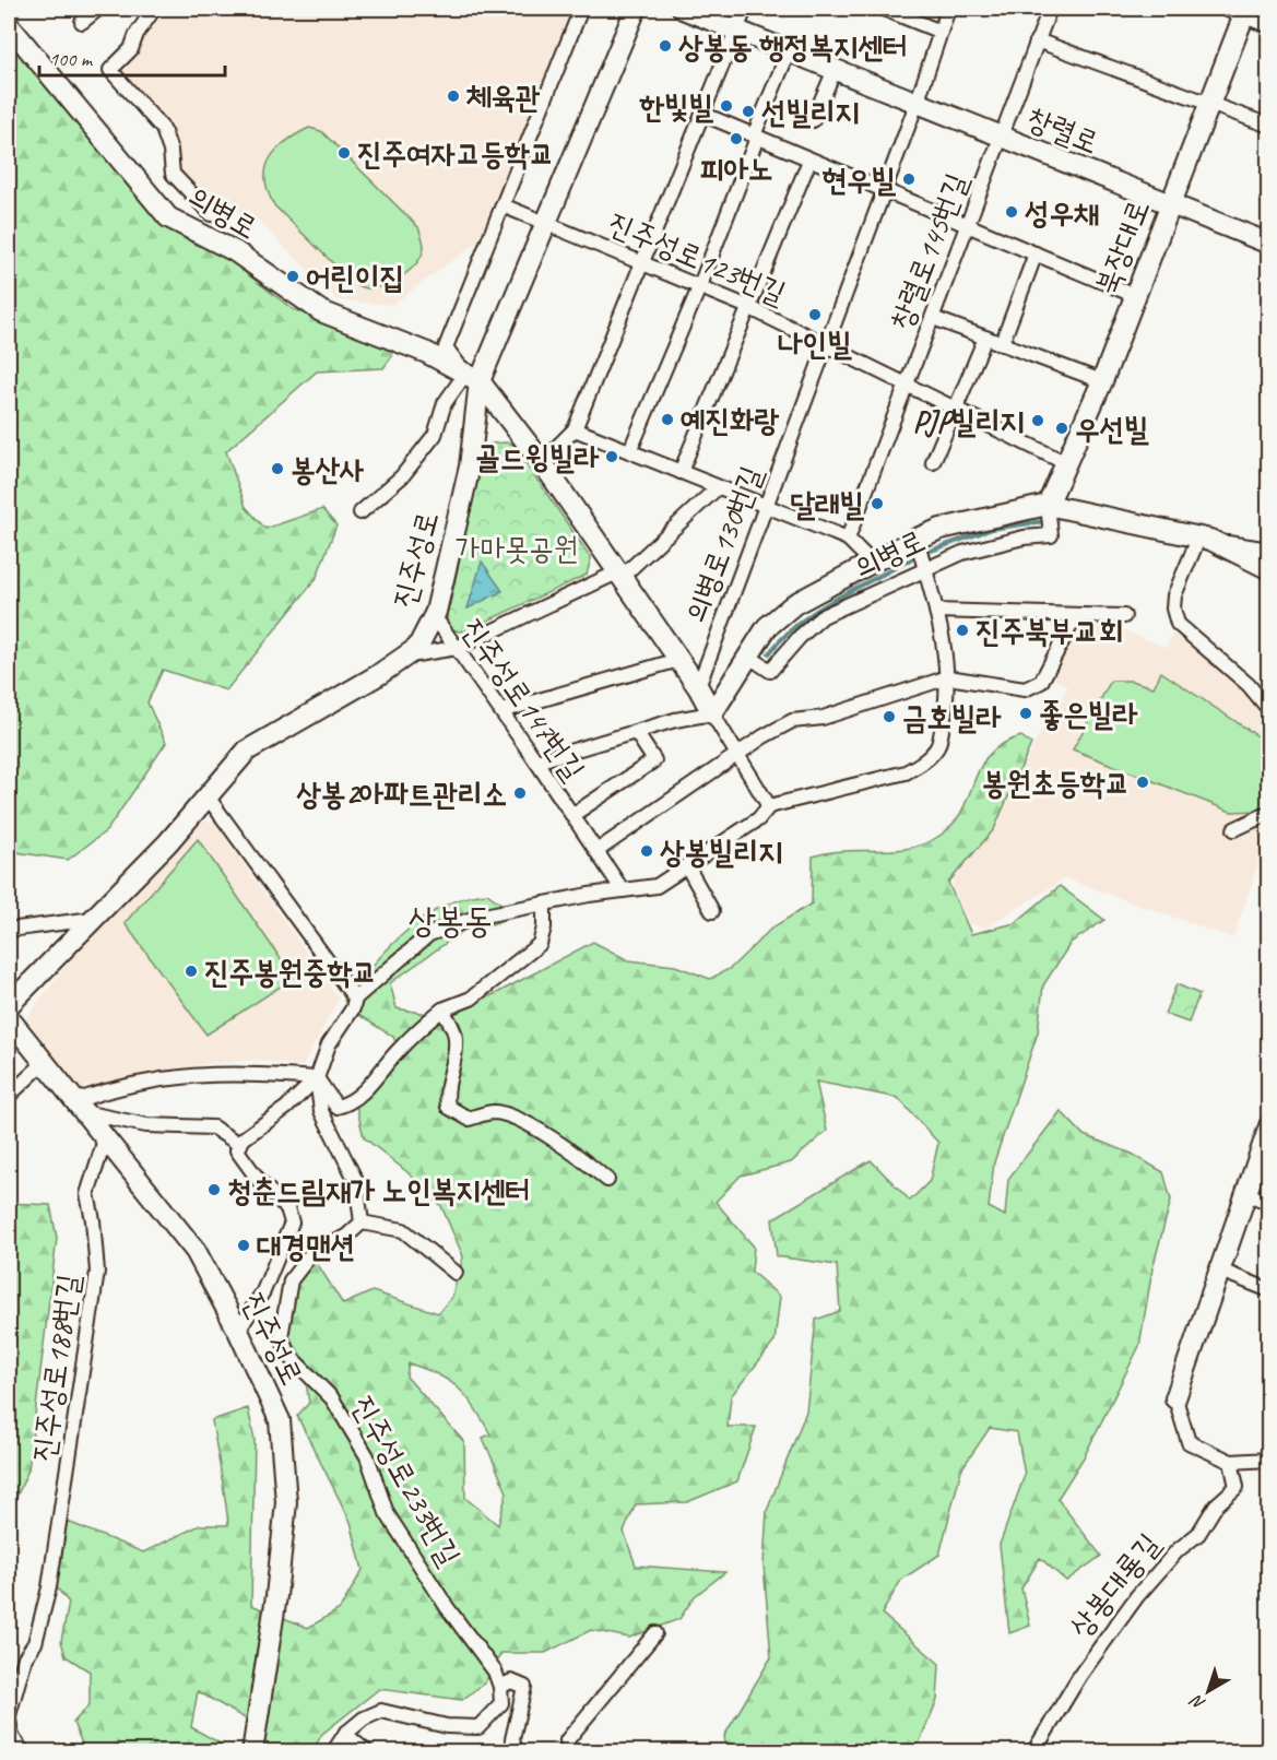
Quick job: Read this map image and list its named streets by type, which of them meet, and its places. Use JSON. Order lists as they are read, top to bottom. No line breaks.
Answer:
{"streets":{"street":["창렬로","의병로","북장대로","창렬로145번길","진주성로123번길","의병로130번길","진주성로","진주성로147번길","진주성로188번길","진주성로233번길","상봉대룡길"]},"crossings":[["창렬로","북장대로"],["창렬로","창렬로145번길"],["창렬로","의병로130번길"],["의병로","북장대로"],["의병로","의병로130번길"],["의병로","진주성로"],["북장대로","진주성로123번길"],["창렬로145번길","진주성로123번길"],["진주성로123번길","의병로130번길"],["진주성로123번길","진주성로"],["진주성로","진주성로147번길"],["진주성로","진주성로188번길"]],"districts":["상봉동"],"parks":["가마못공원"],"places":["상봉동 행정복지센터","체육관","한빛빌","선빌리지","피아노","진주여자고등학교","현우빌","성우채","어린이집","나인빌","예진화랑","PJP빌리지","우선빌","골드윙빌라","봉산사","달래빌","진주북부교회","좋은빌라","금호빌라","봉원초등학교","상봉2아파트관리소","상봉빌리지","진주봉원중학교","청춘드림재가 노인복지센터","대경맨션"],"scale_bar":"100 m","north":"bottom left"}
